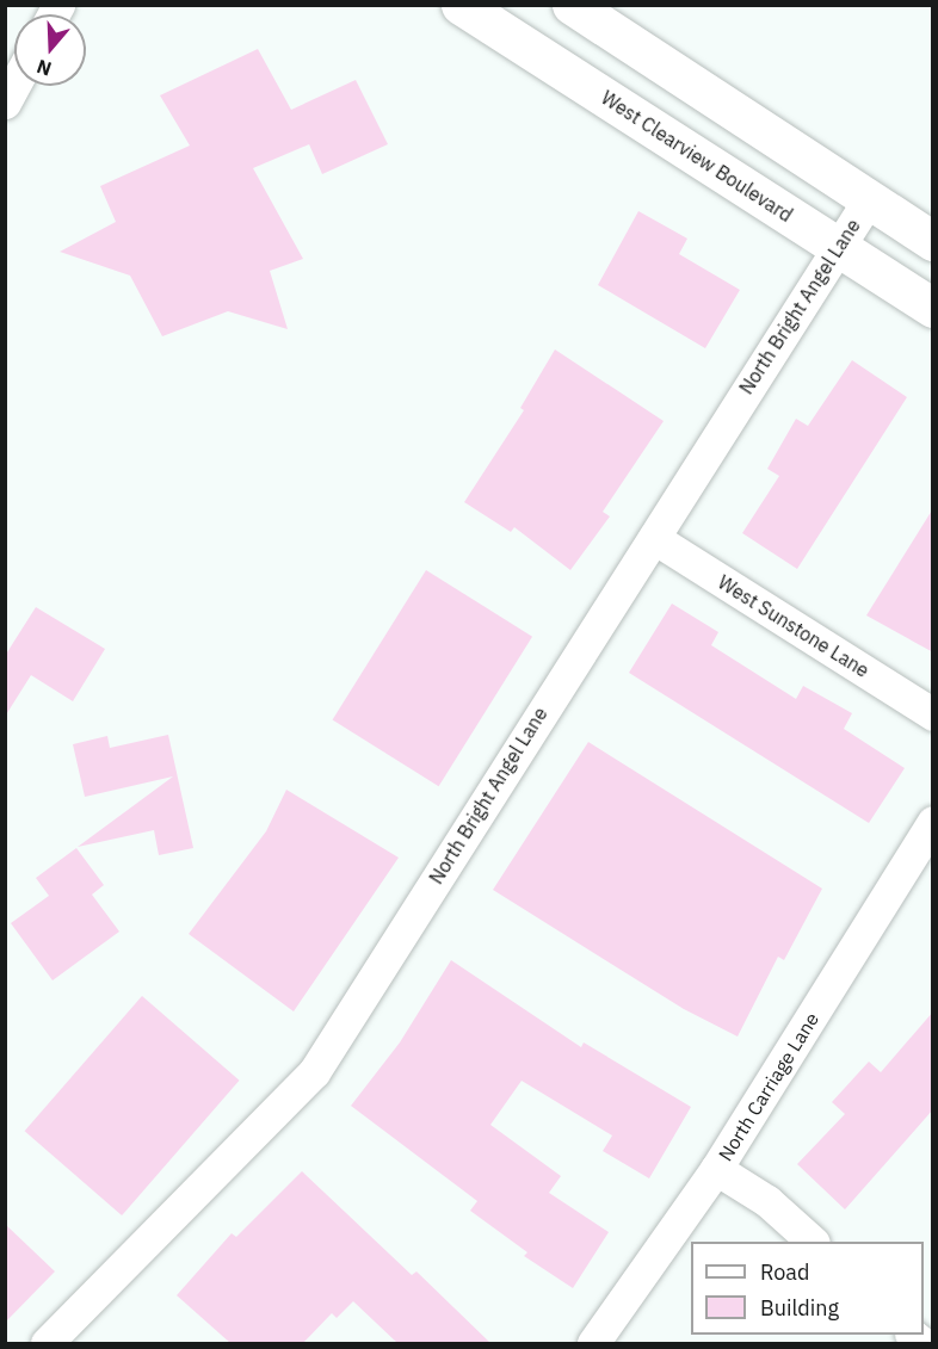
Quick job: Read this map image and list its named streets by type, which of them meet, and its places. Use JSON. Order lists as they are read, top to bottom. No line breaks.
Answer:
{"streets":{"street":["West Clearview Boulevard","North Bright Angel Lane","West Sunstone Lane","North Carriage Lane"]},"crossings":[["West Clearview Boulevard","North Bright Angel Lane"],["North Bright Angel Lane","West Sunstone Lane"]],"legend":["Road","Building"],"north":"bottom"}
